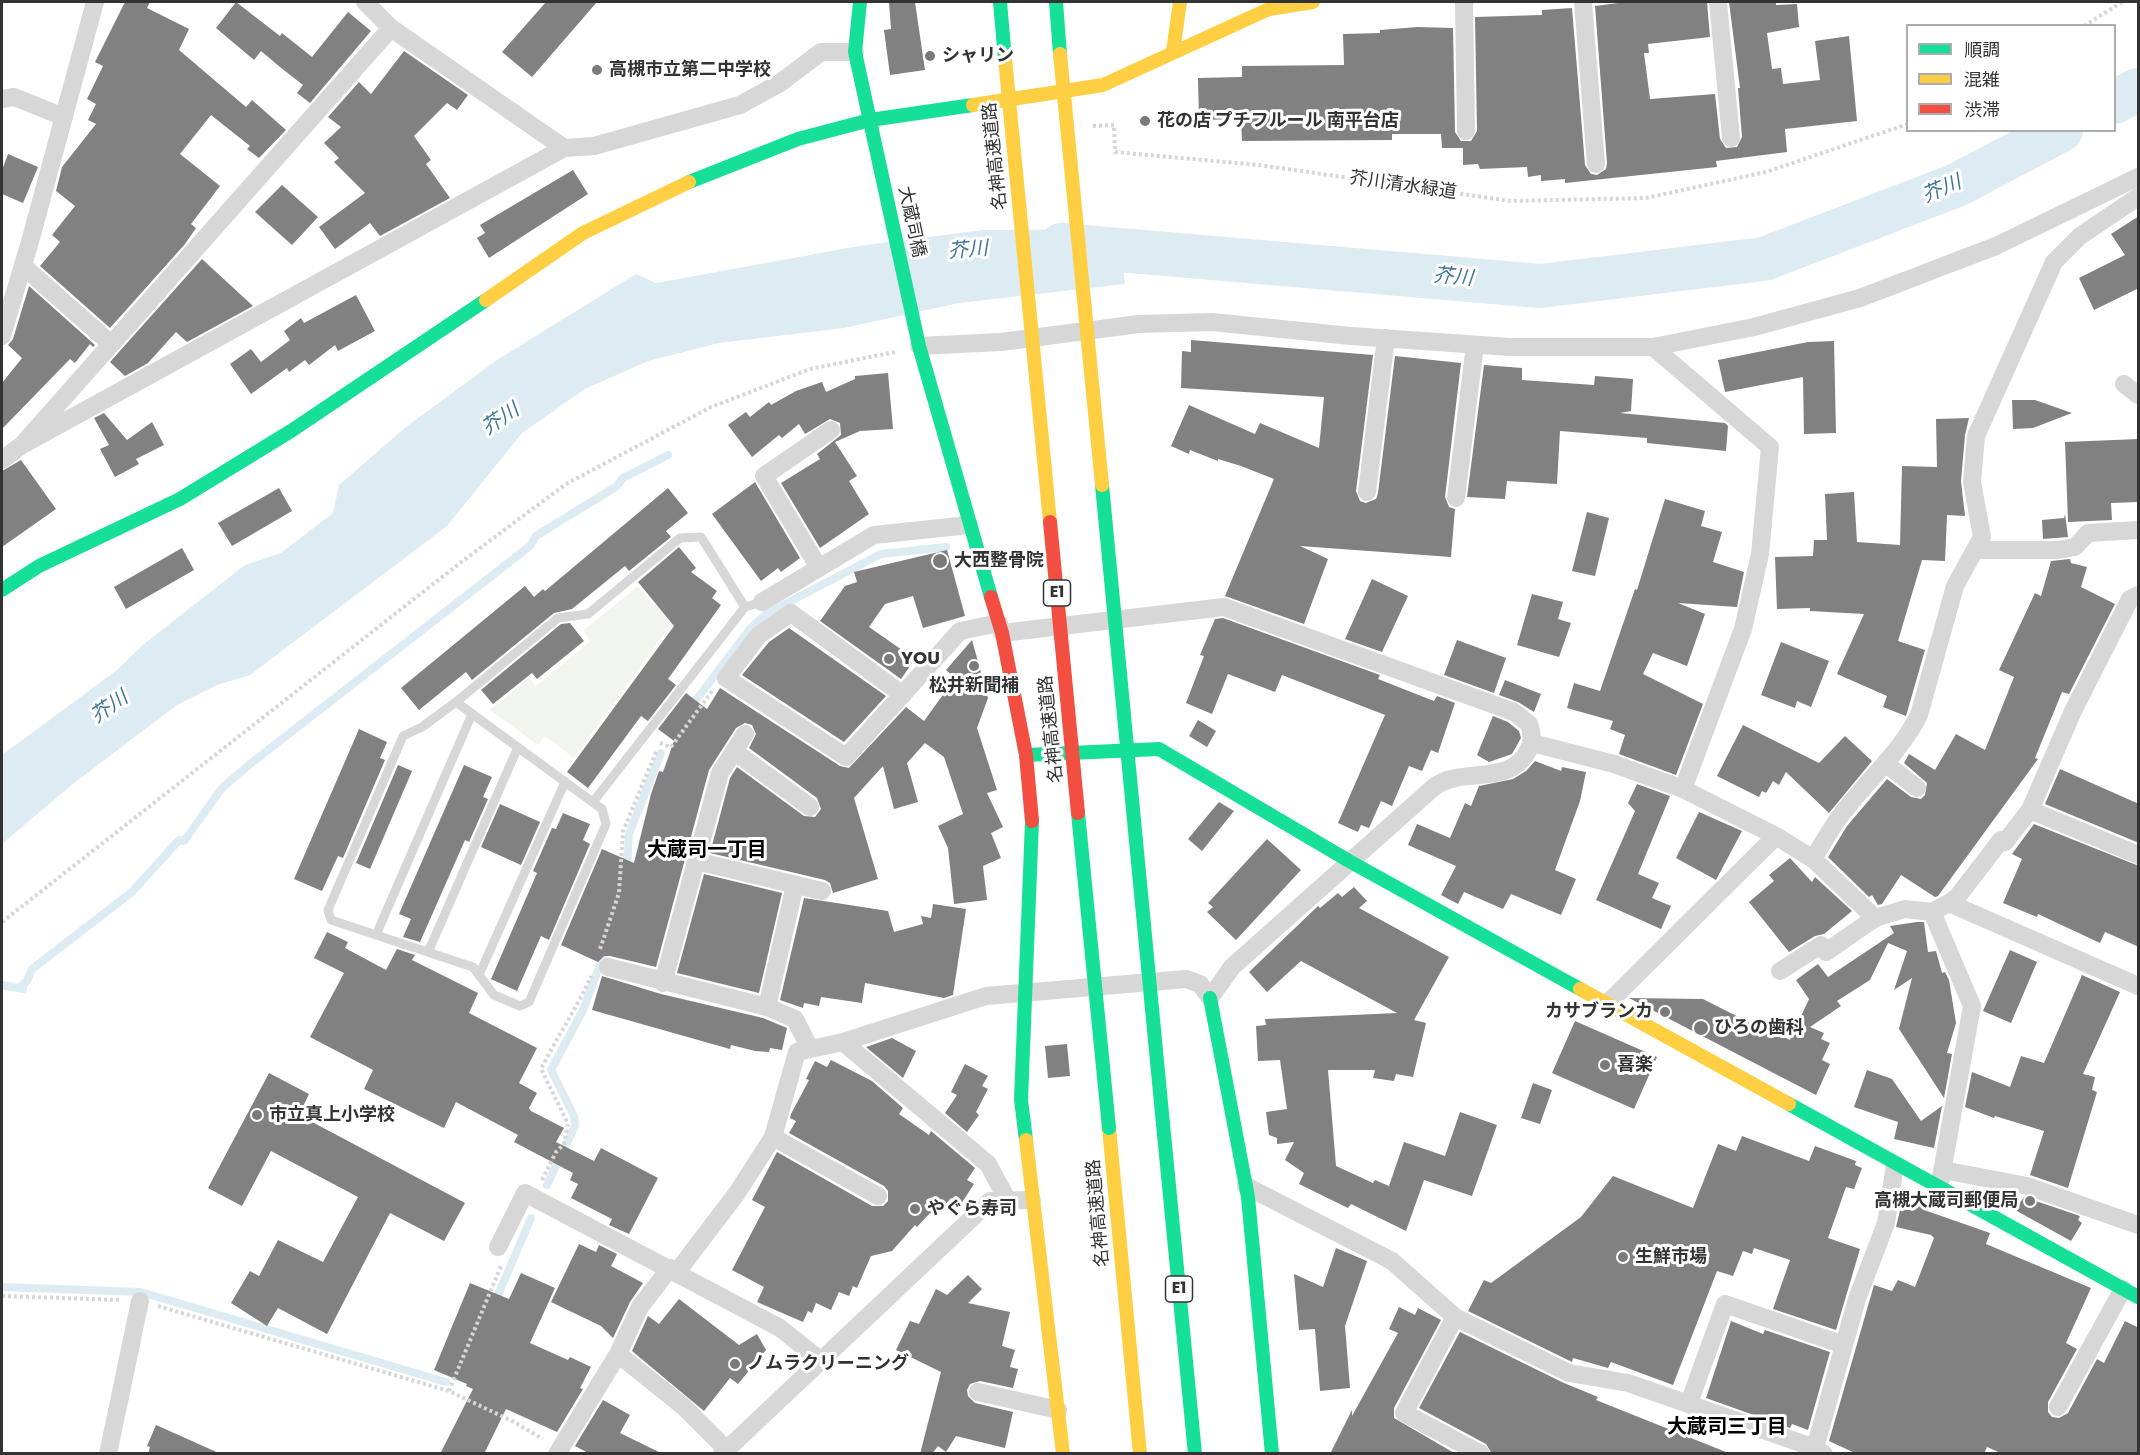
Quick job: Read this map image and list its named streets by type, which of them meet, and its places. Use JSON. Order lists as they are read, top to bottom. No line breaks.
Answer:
{"streets":{"main road":["名神高速道路","大蔵司橋","E1"],"path":["芥川清水緑道"]},"districts":["大蔵司一丁目","大蔵司三丁目"],"water":["芥川"],"places":["シャリン","高槻市立第二中学校","花の店 プチフルール 南平台店","大西整骨院","YOU","松井新聞補","カサブランカ","ひろの歯科","喜楽","市立真上小学校","高槻大蔵司郵便局","やぐら寿司","生鮮市場","ノムラクリーニング"],"legend":["順調","混雑","渋滞"]}
